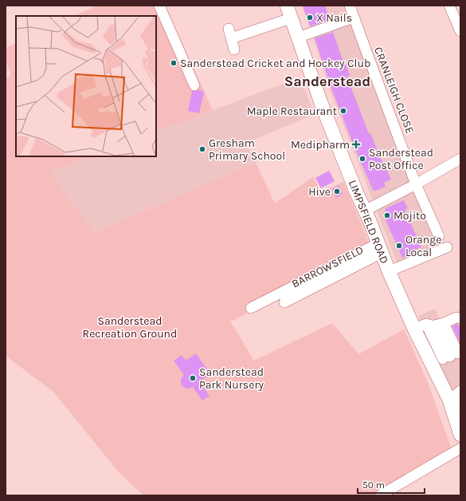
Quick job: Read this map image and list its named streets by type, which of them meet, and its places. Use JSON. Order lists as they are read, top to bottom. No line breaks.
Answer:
{"streets":{"main road":["LIMPSFIELD ROAD"],"street":["CRANLEIGH CLOSE","BARROWSFIELD"]},"crossings":[["LIMPSFIELD ROAD","BARROWSFIELD"]],"districts":["Sanderstead"],"parks":["Sanderstead Recreation Ground"],"places":{"other":["X Nails","Sanderstead Cricket and Hockey Club","Maple Restaurant","Gresham Primary School","Sanderstead Post Office","Hive","Mojito","Orange Local","Sanderstead Park Nursery"],"health":["Medipharm"]},"scale_bar":"50 m"}
